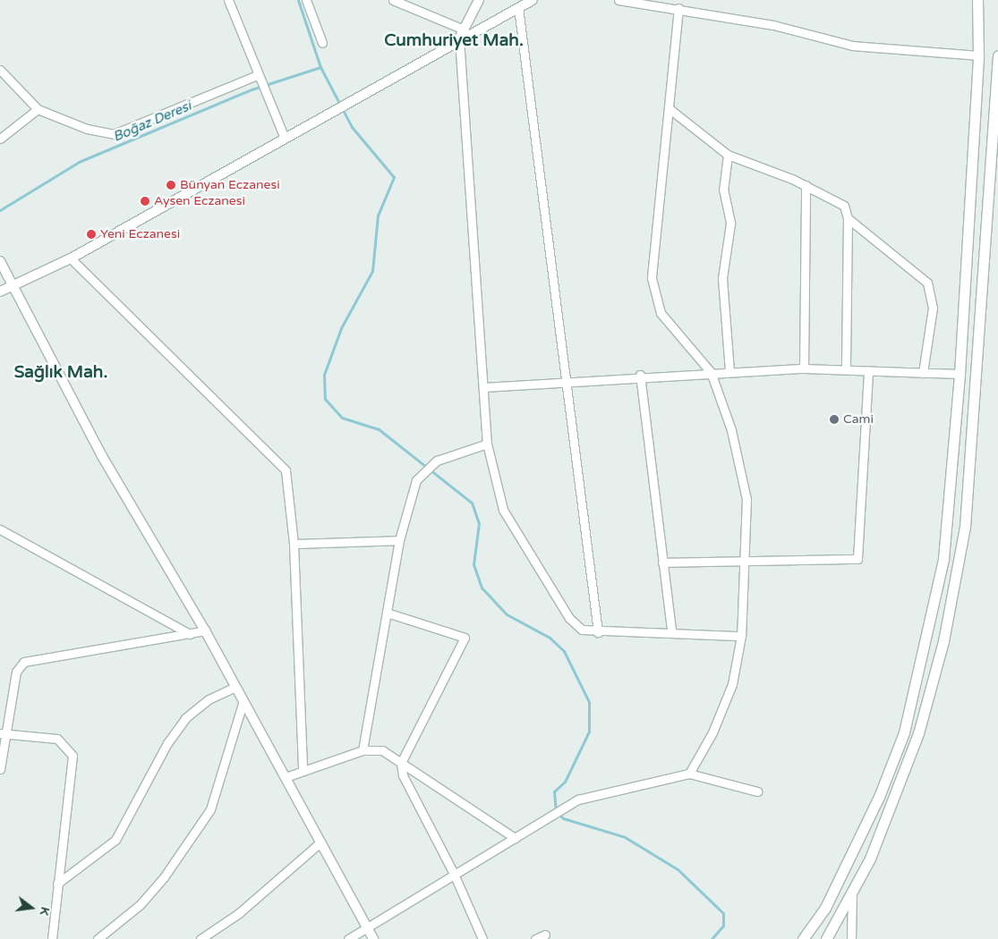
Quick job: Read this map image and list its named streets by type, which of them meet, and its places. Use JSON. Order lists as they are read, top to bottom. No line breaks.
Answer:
{"districts":["Cumhuriyet Mah.","Sağlık Mah."],"water":["Boğaz Deresi"],"places":["Bünyan Eczanesi","Aysen Eczanesi","Yeni Eczanesi","Cami"],"north":"right"}
